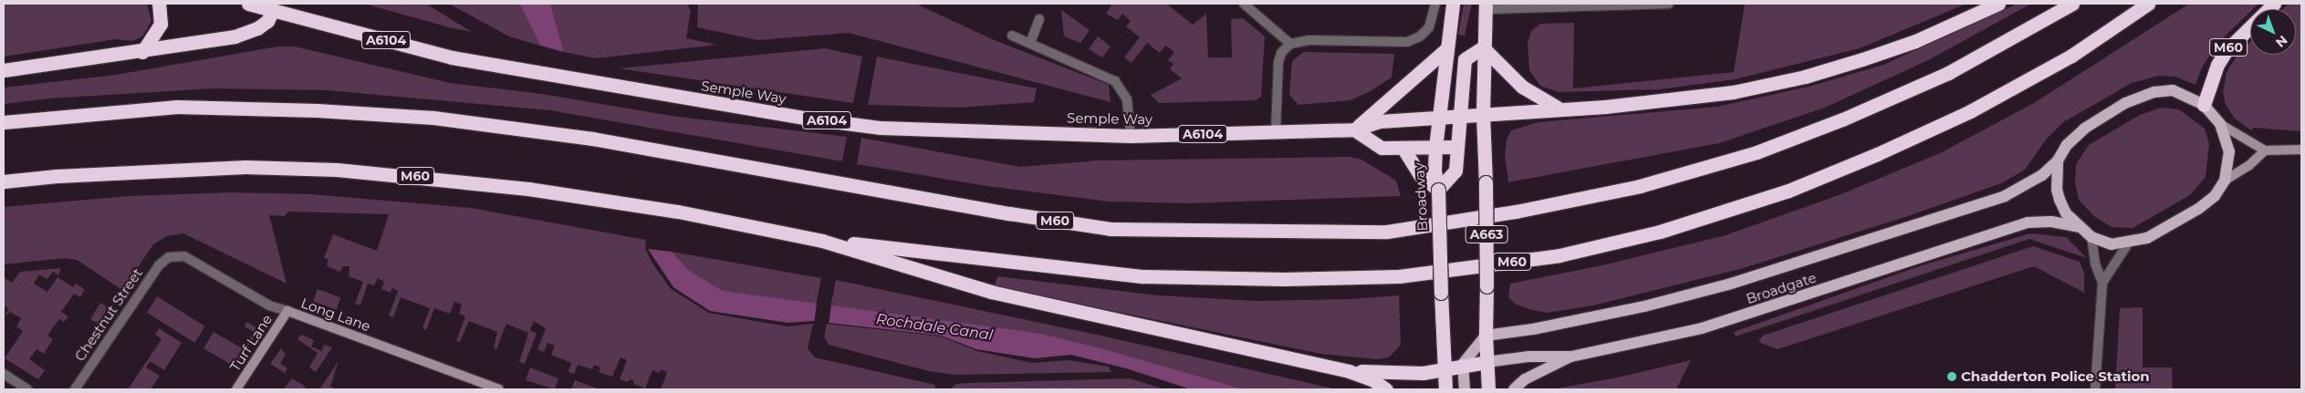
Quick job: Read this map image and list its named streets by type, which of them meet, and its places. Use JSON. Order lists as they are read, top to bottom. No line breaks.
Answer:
{"streets":{"highway":["A6104","M60","Semple Way","Broadway","A663"],"main road":["Broadgate"],"street":["Chestnut Street","Long Lane","Turf Lane"]},"crossings":[["A6104","Semple Way"],["A6104","Broadway"],["A6104","A663"],["M60","Broadway"],["M60","Broadgate"],["A663","Broadgate"],["Chestnut Street","Long Lane"],["Long Lane","Turf Lane"]],"water":["Rochdale Canal"],"places":["Chadderton Police Station"],"north":"bottom right"}
